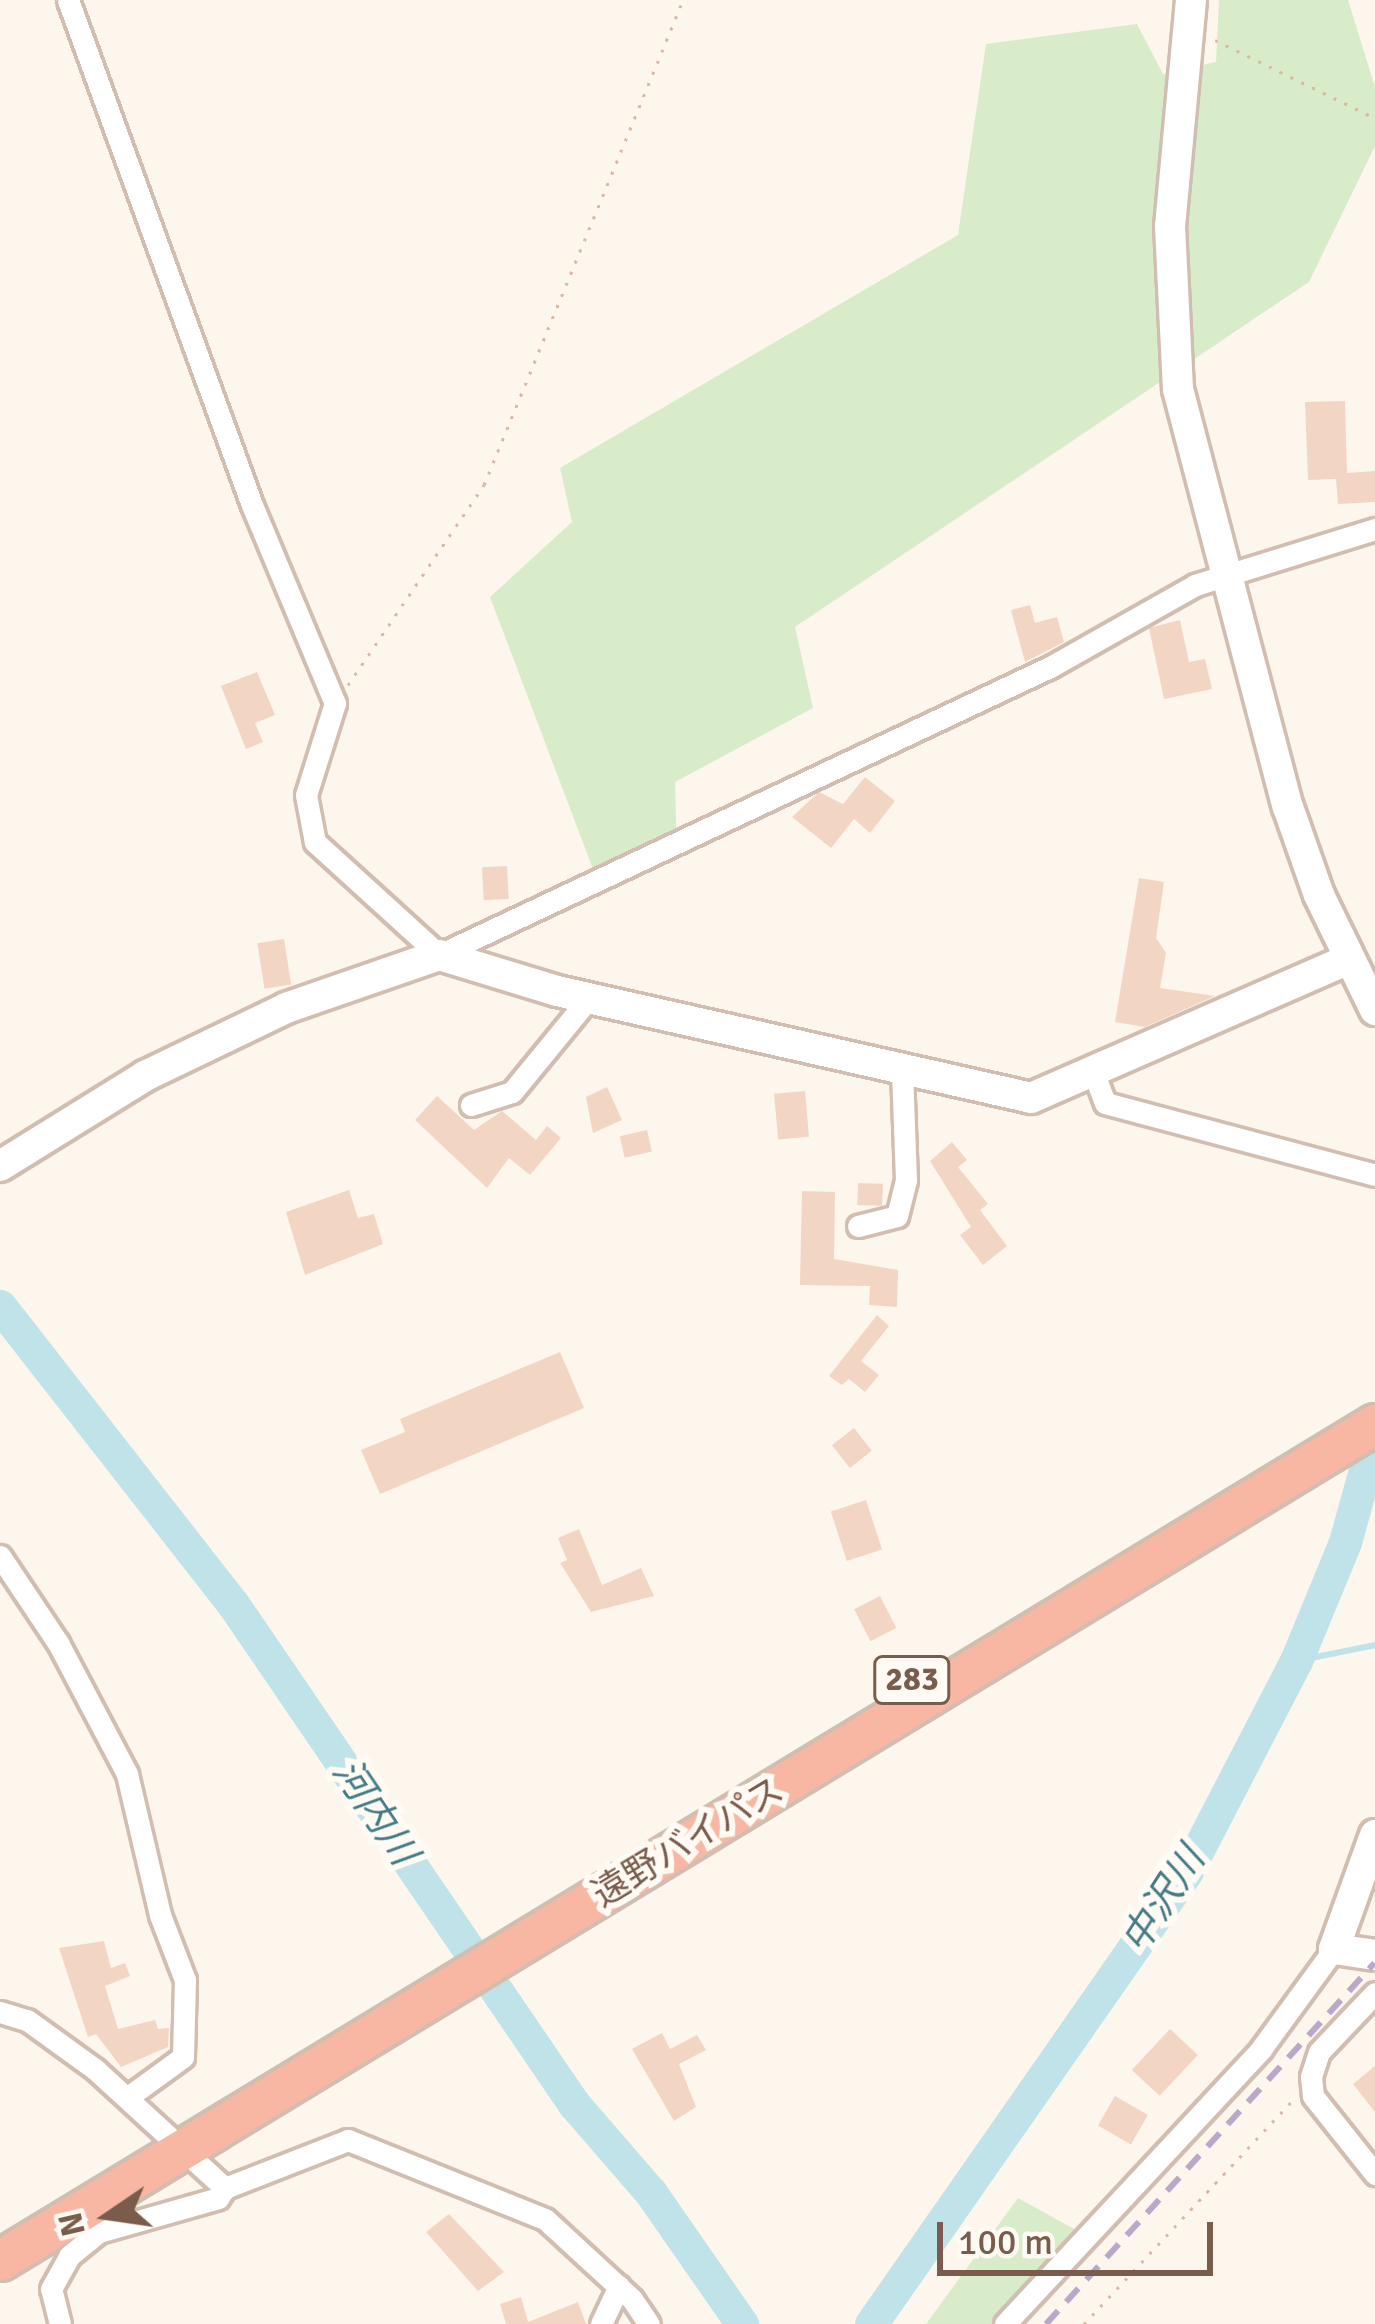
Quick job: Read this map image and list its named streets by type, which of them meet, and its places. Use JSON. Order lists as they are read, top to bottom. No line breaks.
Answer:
{"streets":{"highway":["283","遠野バイパス"]},"water":["河内川","中沢川"],"scale_bar":"100 m","north":"left"}
